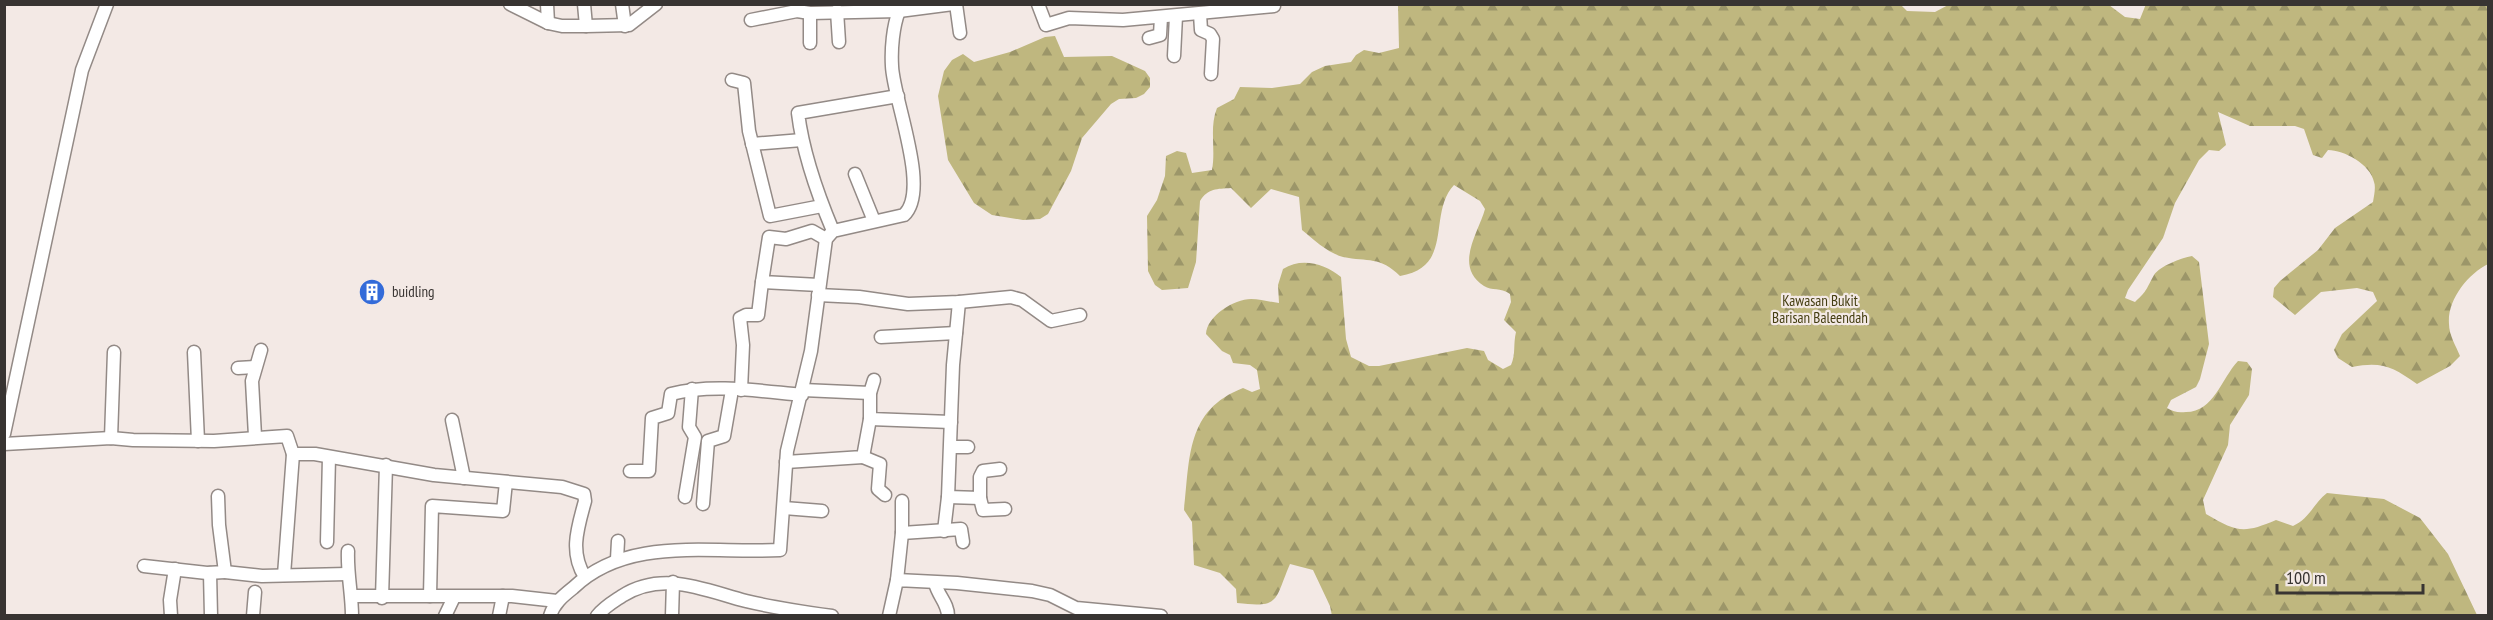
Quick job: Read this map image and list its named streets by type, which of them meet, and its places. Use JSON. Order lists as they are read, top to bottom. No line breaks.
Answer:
{"parks":["Kawasan Bukit Barisan Baleendah"],"places":{"building":["buidling"]},"scale_bar":"100 m"}
